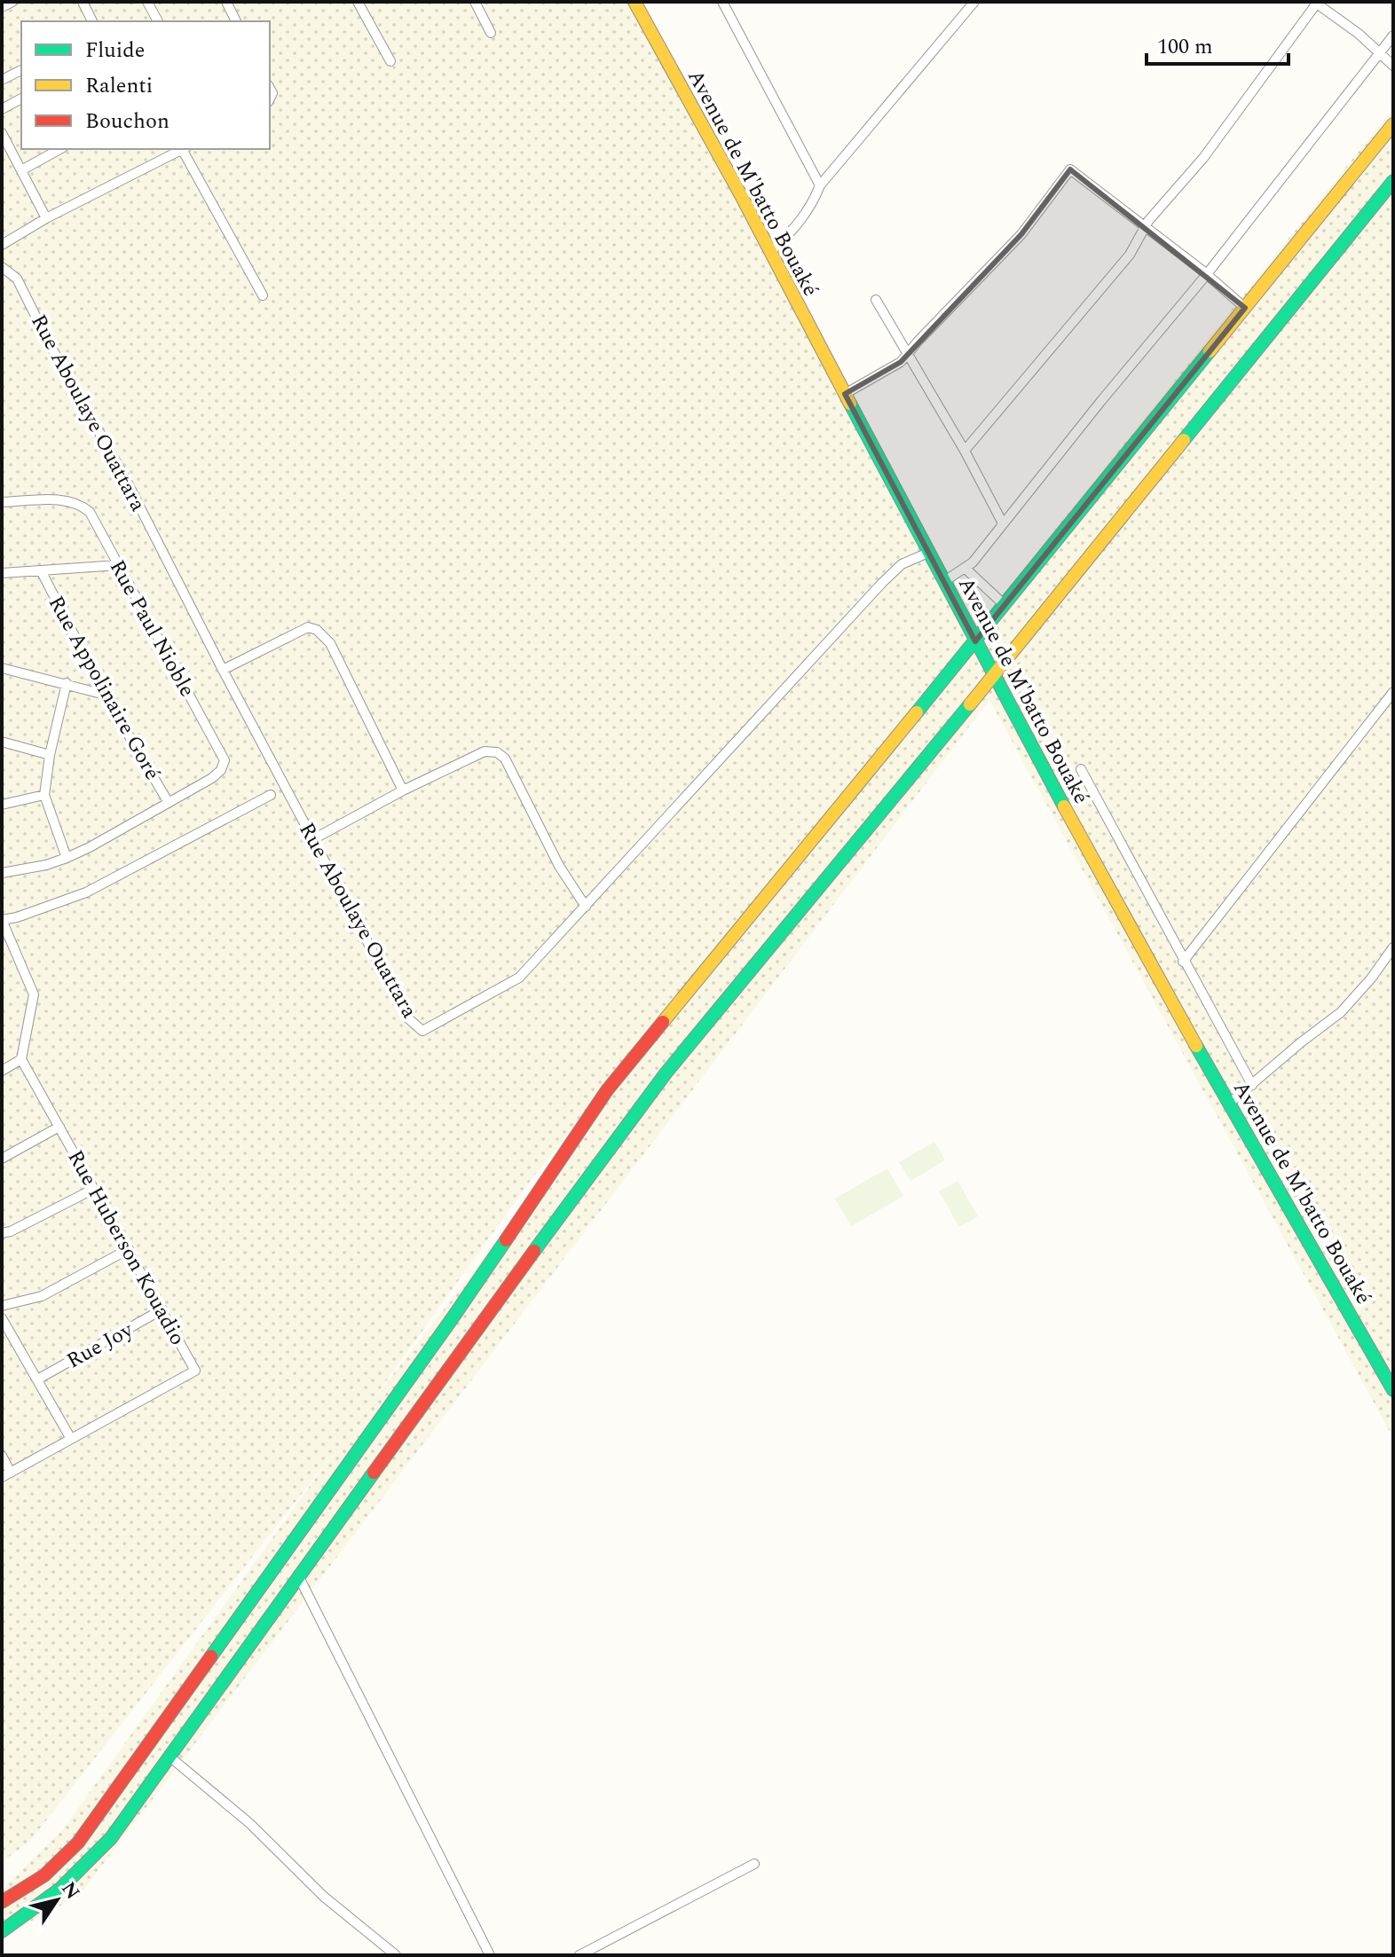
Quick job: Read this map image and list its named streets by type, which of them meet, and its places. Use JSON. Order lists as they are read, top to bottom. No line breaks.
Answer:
{"streets":{"main road":["Avenue de M'batto Bouaké"],"street":["Rue Aboulaye Ouattara","Rue Paul Nioble","Rue Appolinaire Goré","Rue Huberson Kouadio","Rue Joy"]},"crossings":[["Avenue de M'batto Bouaké","Rue Aboulaye Ouattara"],["Rue Paul Nioble","Rue Appolinaire Goré"],["Rue Huberson Kouadio","Rue Joy"]],"legend":["Fluide","Ralenti","Bouchon"],"scale_bar":"100 m","north":"top right"}
